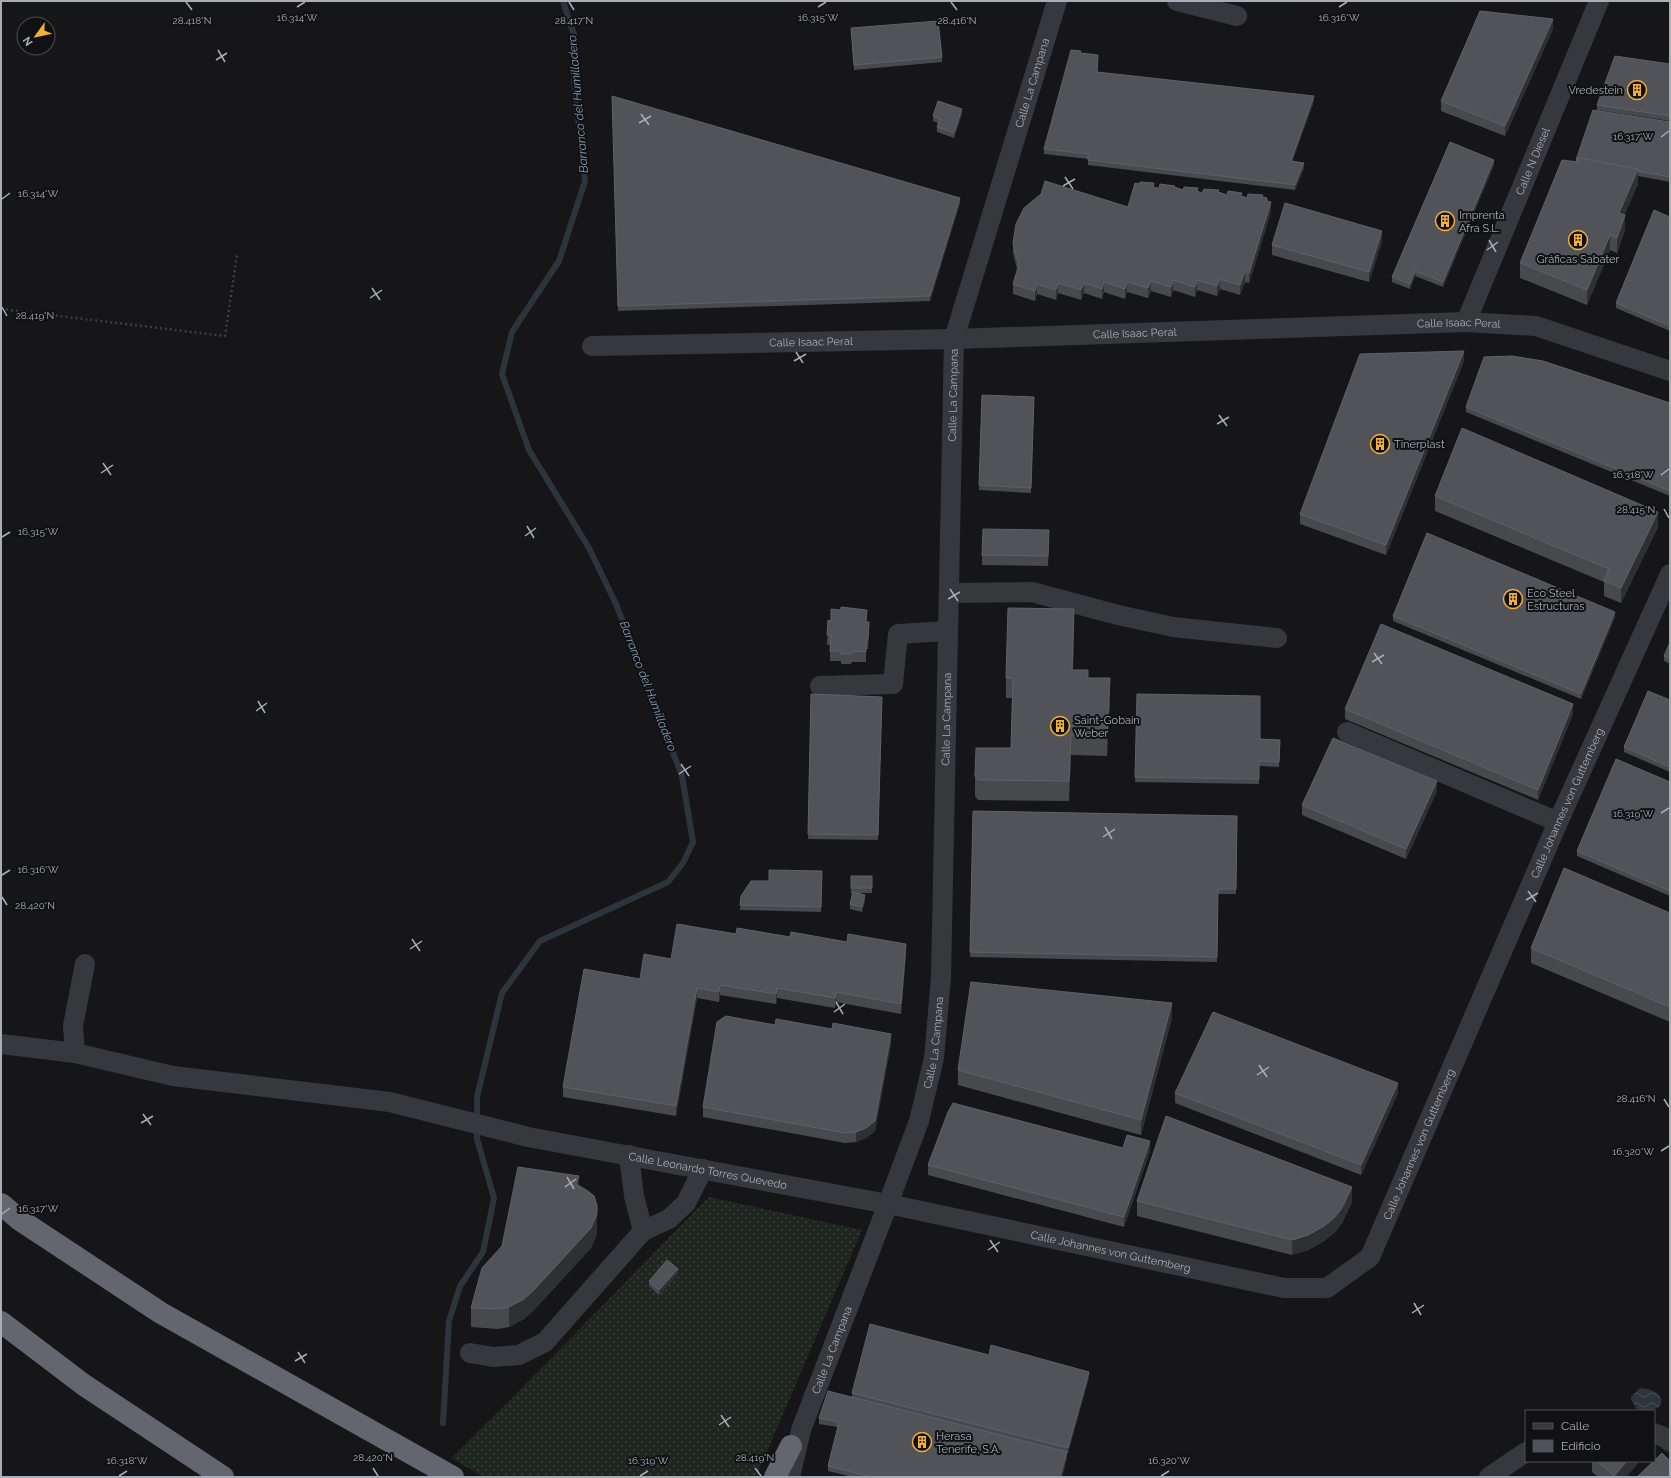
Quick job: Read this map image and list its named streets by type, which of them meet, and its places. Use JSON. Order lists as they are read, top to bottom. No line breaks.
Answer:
{"streets":{"street":["Calle La Campana","Calle N Diesel","Calle Isaac Peral","Calle Johannes von Guttemberg","Calle Leonardo Torres Quevedo"]},"crossings":[["Calle La Campana","Calle Isaac Peral"],["Calle La Campana","Calle Johannes von Guttemberg"],["Calle La Campana","Calle Leonardo Torres Quevedo"],["Calle N Diesel","Calle Isaac Peral"],["Calle Johannes von Guttemberg","Calle Leonardo Torres Quevedo"]],"water":["Barranco del Humilladero"],"places":{"building":["Vredestein","Imprenta Afra S.L.","Gráficas Sabater","Tinerplast","Eco Steel Estructuras","Saint-Gobain Weber","Herasa Tenerife, S.A."]},"legend":["Calle","Edificio"],"north":"bottom left","coordinates":["16.314°W","16.315°W","16.316°W","28.418°N","28.417°N","28.416°N","16.317°W","28.419°N","16.318°W","28.415°N","16.319°W","28.420°N","16.320°W"]}
